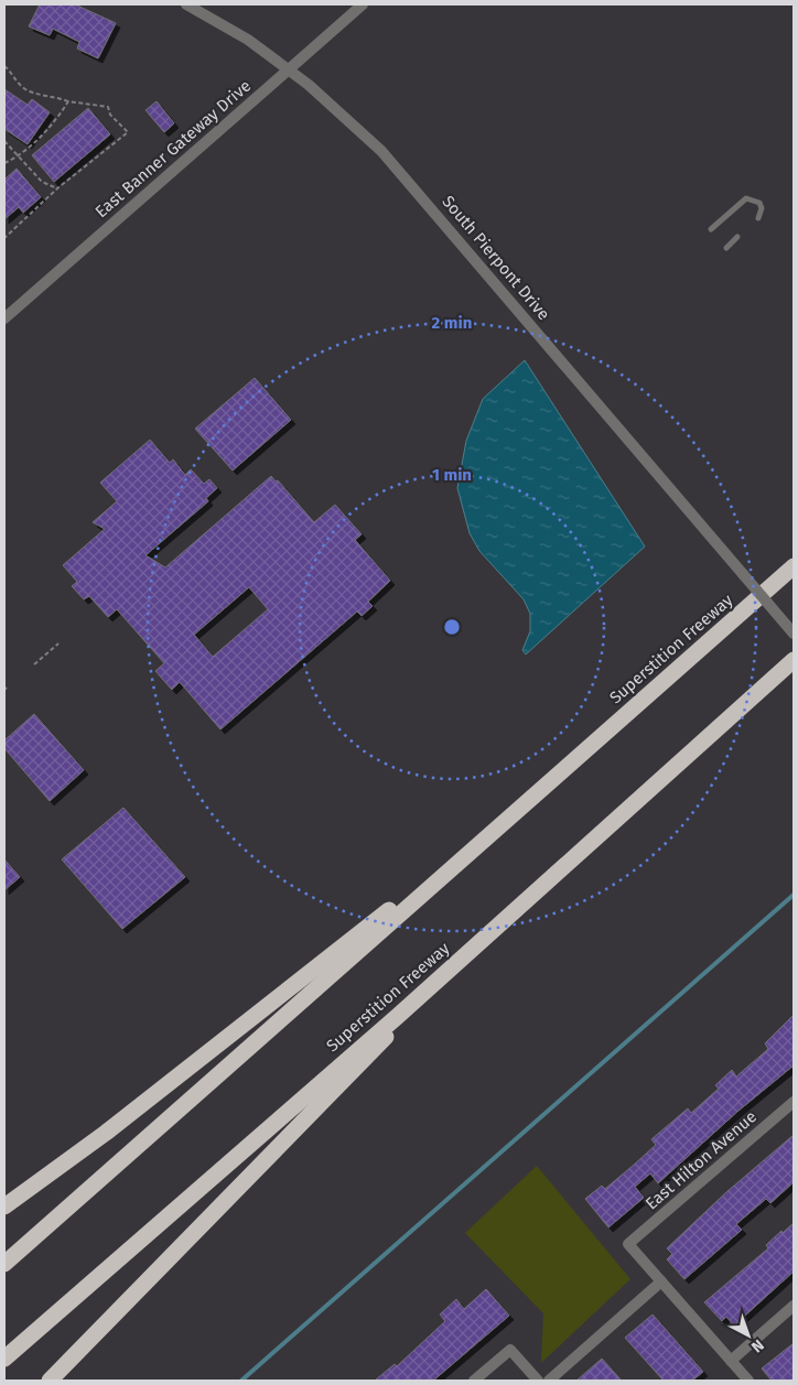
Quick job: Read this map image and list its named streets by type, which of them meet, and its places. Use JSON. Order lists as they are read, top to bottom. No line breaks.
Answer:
{"streets":{"highway":["Superstition Freeway"],"street":["East Banner Gateway Drive","South Pierpont Drive","East Hilton Avenue"]},"crossings":[["East Banner Gateway Drive","South Pierpont Drive"]],"north":"bottom right","rings":["2 min","1 min"]}
